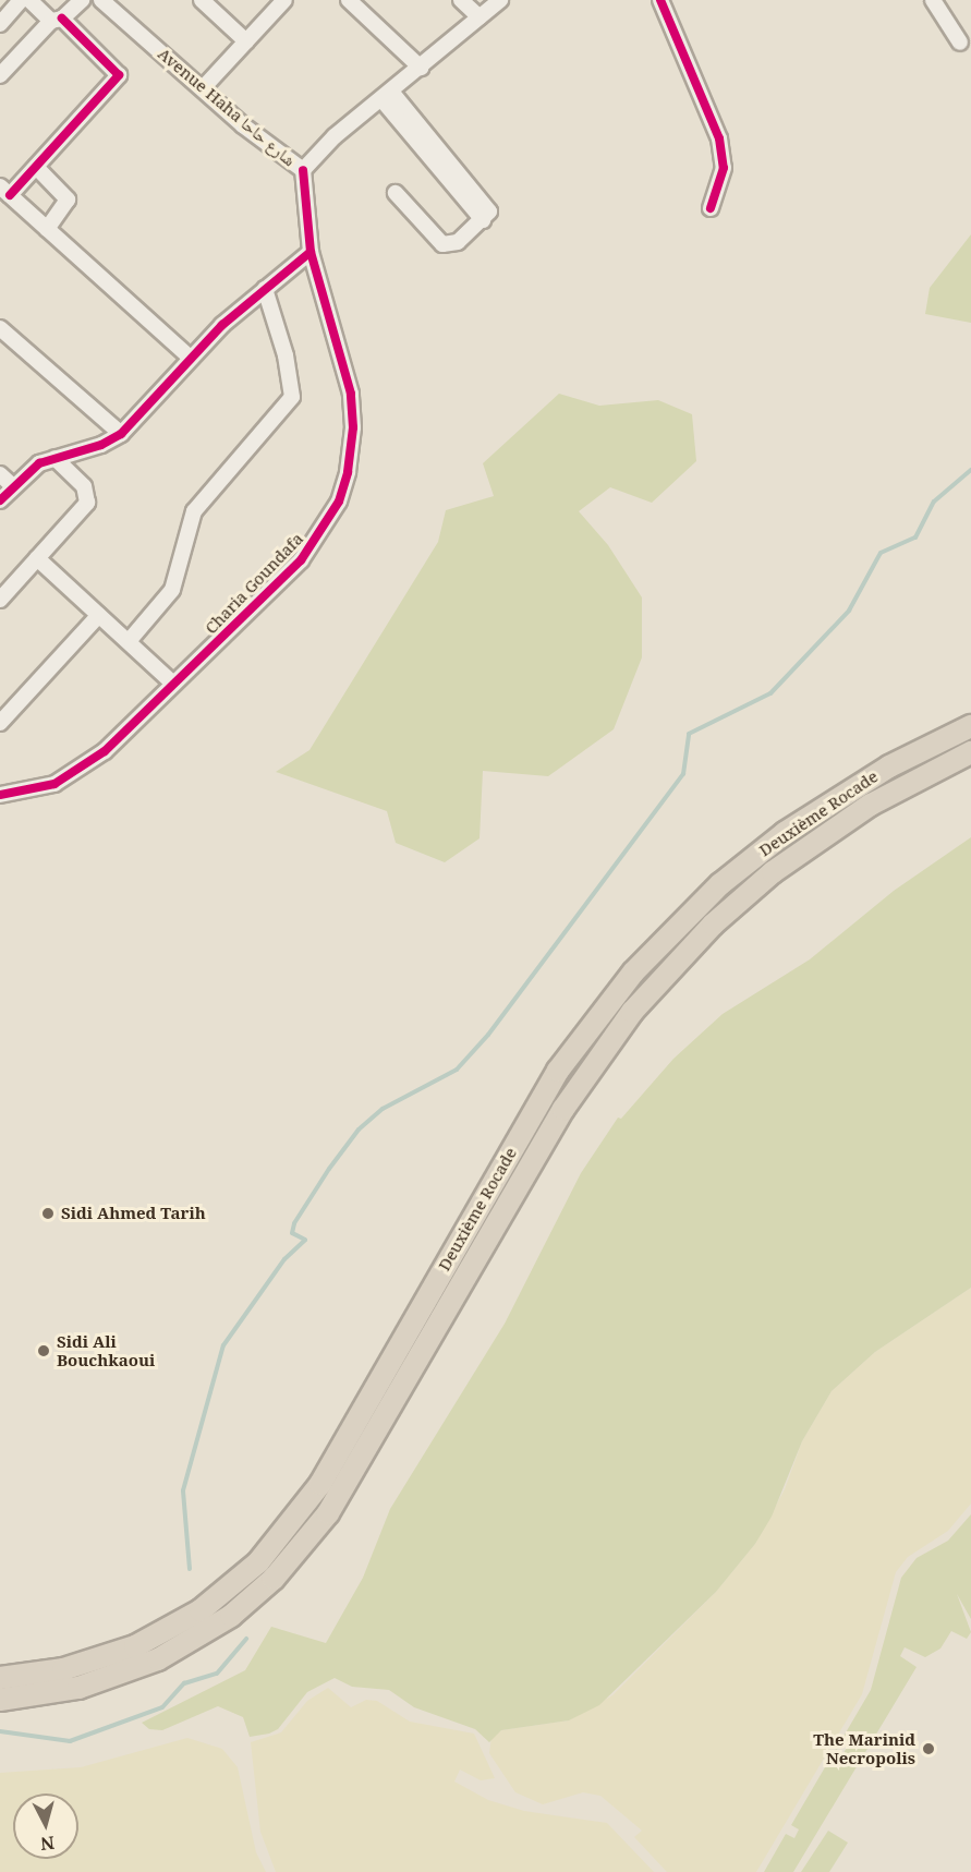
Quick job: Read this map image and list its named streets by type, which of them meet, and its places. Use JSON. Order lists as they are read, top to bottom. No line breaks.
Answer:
{"streets":{"highway":["Deuxième Rocade"],"street":["Avenue Haha شارع حاحا","Charia Goundafa"]},"crossings":[["Avenue Haha شارع حاحا","Charia Goundafa"]],"places":["Sidi Ahmed Tarih","Sidi Ali Bouchkaoui","The Marinid Necropolis"],"north":"bottom"}
